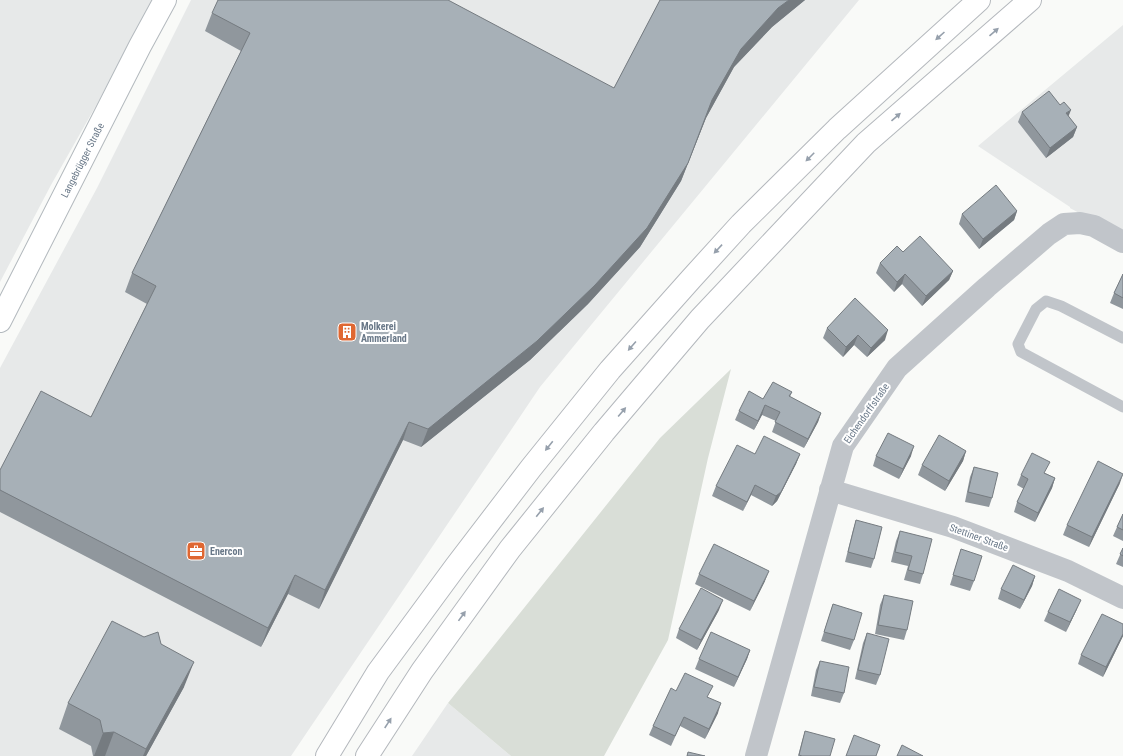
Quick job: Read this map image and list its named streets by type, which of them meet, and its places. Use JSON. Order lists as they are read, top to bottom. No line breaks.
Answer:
{"streets":{"main road":["Langebrügger Straße"],"street":["Eichendorffstraße","Stettiner Straße"]},"crossings":[["Eichendorffstraße","Stettiner Straße"]],"places":{"building":["Molkerei Ammerland"],"office":["Enercon"]}}
